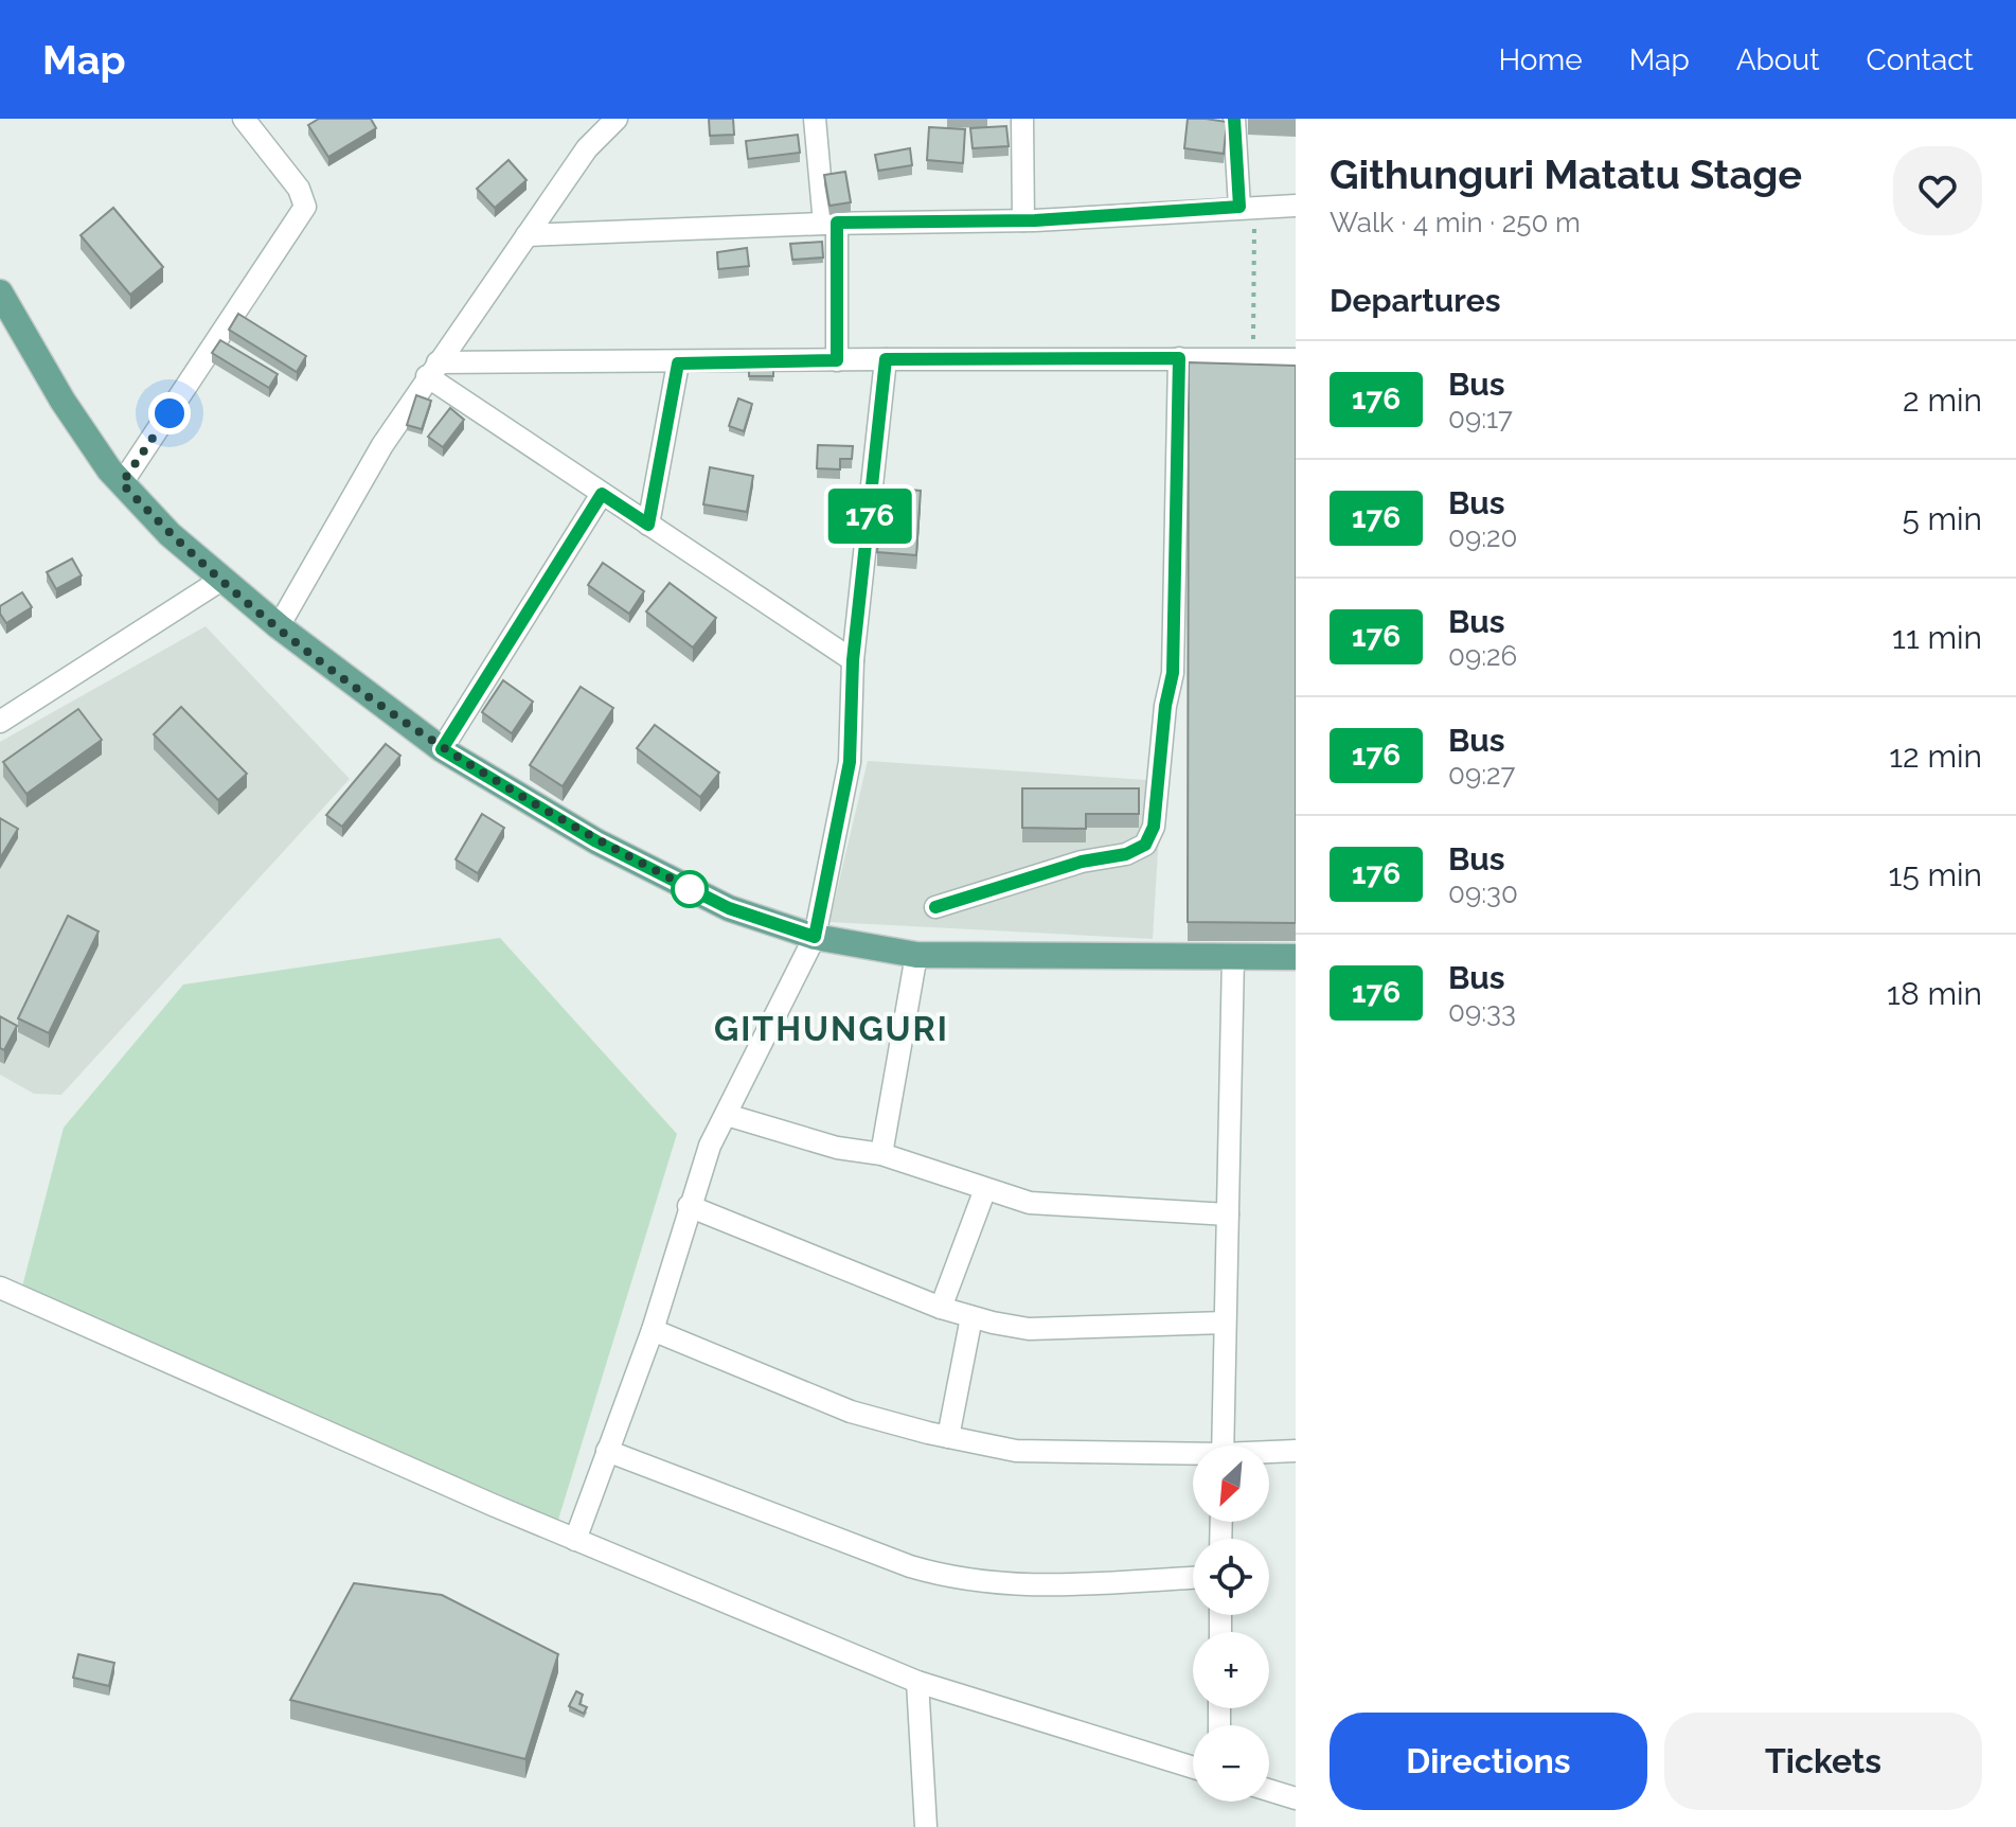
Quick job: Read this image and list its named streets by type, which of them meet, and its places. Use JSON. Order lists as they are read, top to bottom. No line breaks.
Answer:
{"districts":["GITHUNGURI"],"lines":["bus line 176"],"north":"bottom left","page":{"header":"Map","nav":["Home","Map","About","Contact"],"on_map":"176","heading":[["Githunguri Matatu Stage","Walk · 4 min · 250 m"],"Departures"],"list":[{"mark":"176","name":"Bus","note":"09:17","value":"2 min"},{"mark":"176","name":"Bus","note":"09:20","value":"5 min"},{"mark":"176","name":"Bus","note":"09:26","value":"11 min"},{"mark":"176","name":"Bus","note":"09:27","value":"12 min"},{"mark":"176","name":"Bus","note":"09:30","value":"15 min"},{"mark":"176","name":"Bus","note":"09:33","value":"18 min"}],"map_buttons":["+","−"],"buttons":["Directions","Tickets"]}}
